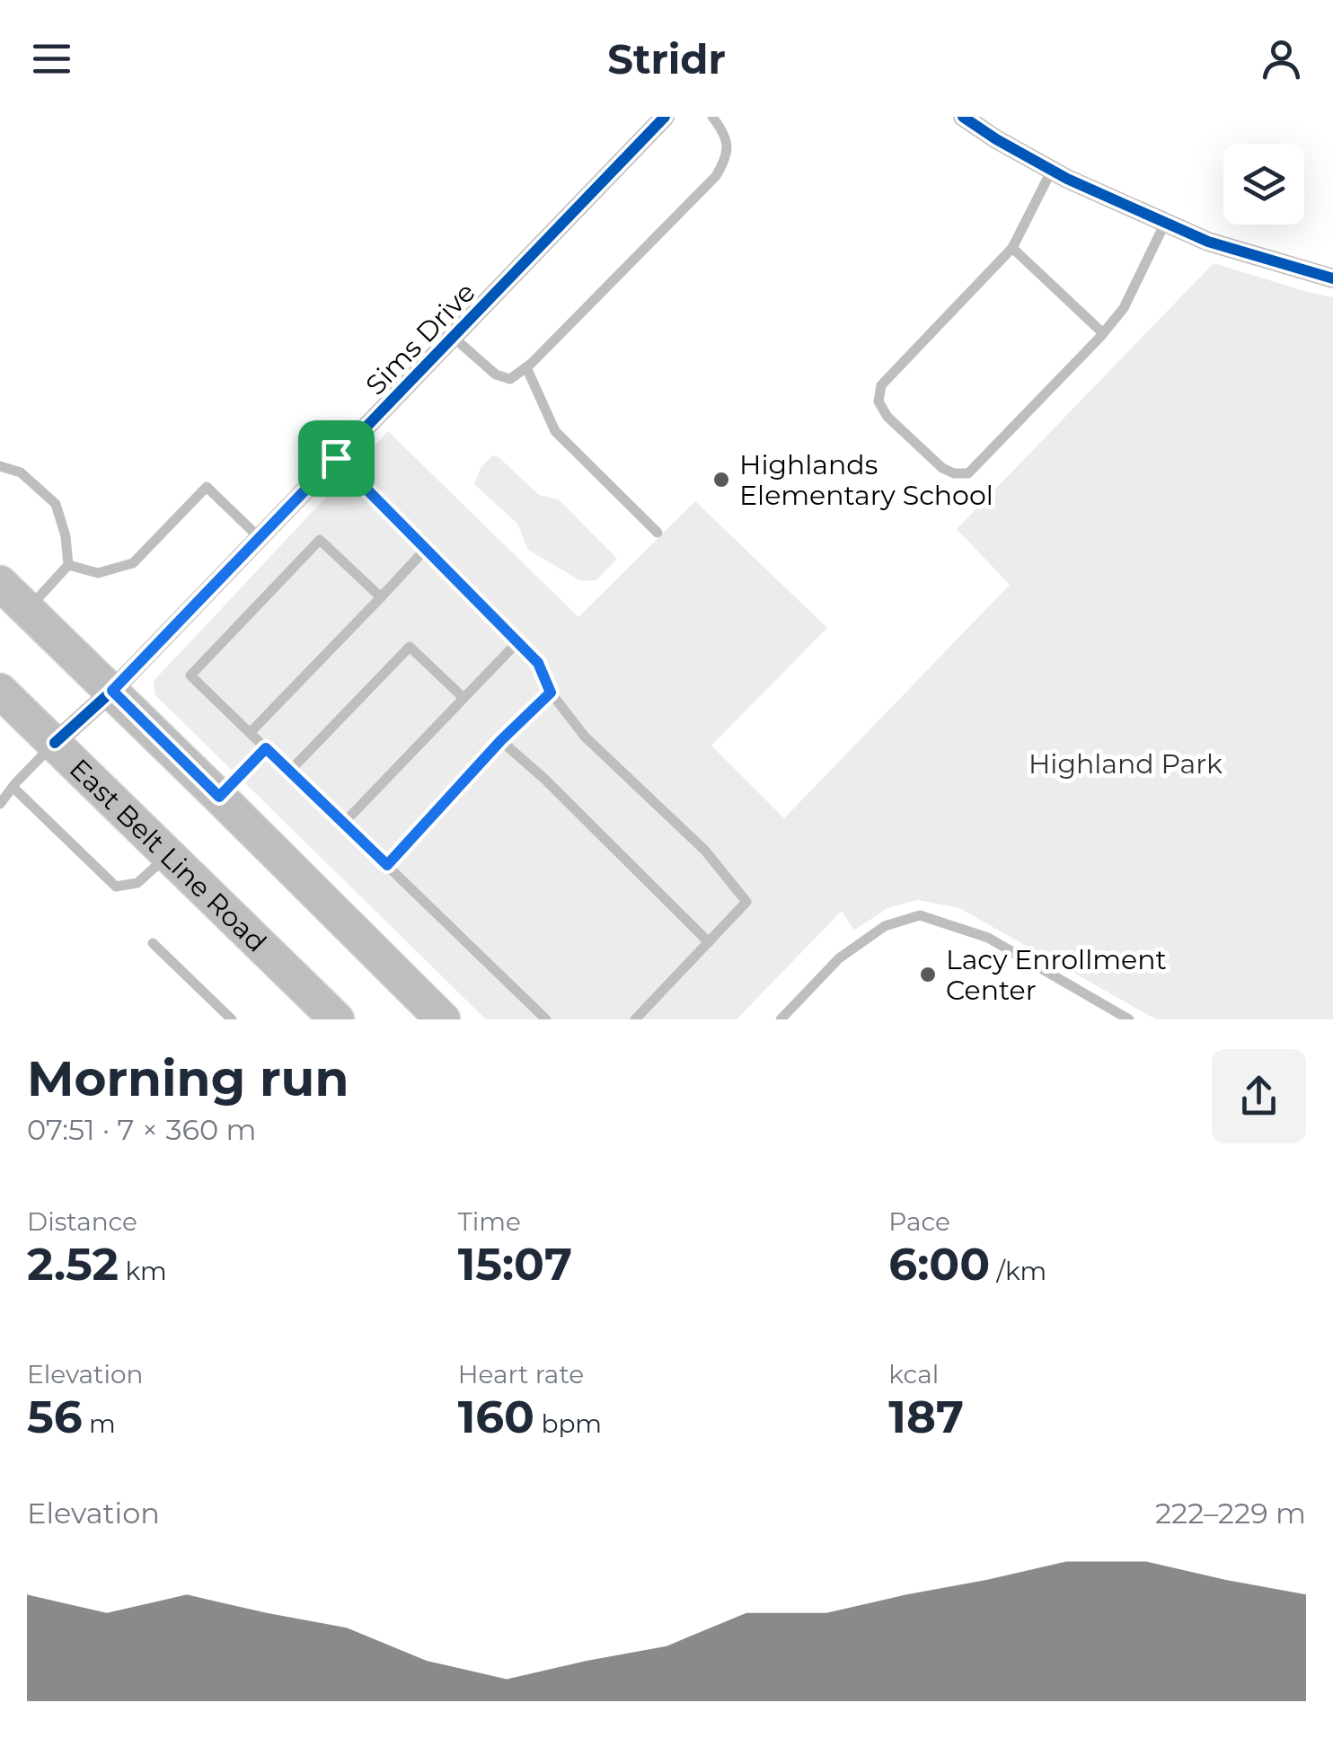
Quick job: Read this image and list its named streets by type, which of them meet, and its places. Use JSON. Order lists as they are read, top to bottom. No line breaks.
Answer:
{"streets":{"main road":["East Belt Line Road"],"street":["Sims Drive"]},"crossings":[["Sims Drive","East Belt Line Road"]],"parks":["Highland Park"],"places":["Highlands Elementary School","Lacy Enrollment Center"],"page":{"header":"Stridr","heading":["Morning run","07:51 · 7 × 360 m"],"stats":[["Distance","2.52 km"],["Time","15:07"],["Pace","6:00 /km"],["Elevation","56 m"],["Heart rate","160 bpm"],["kcal","187"]],"chart":["Elevation","222–229 m"]}}
